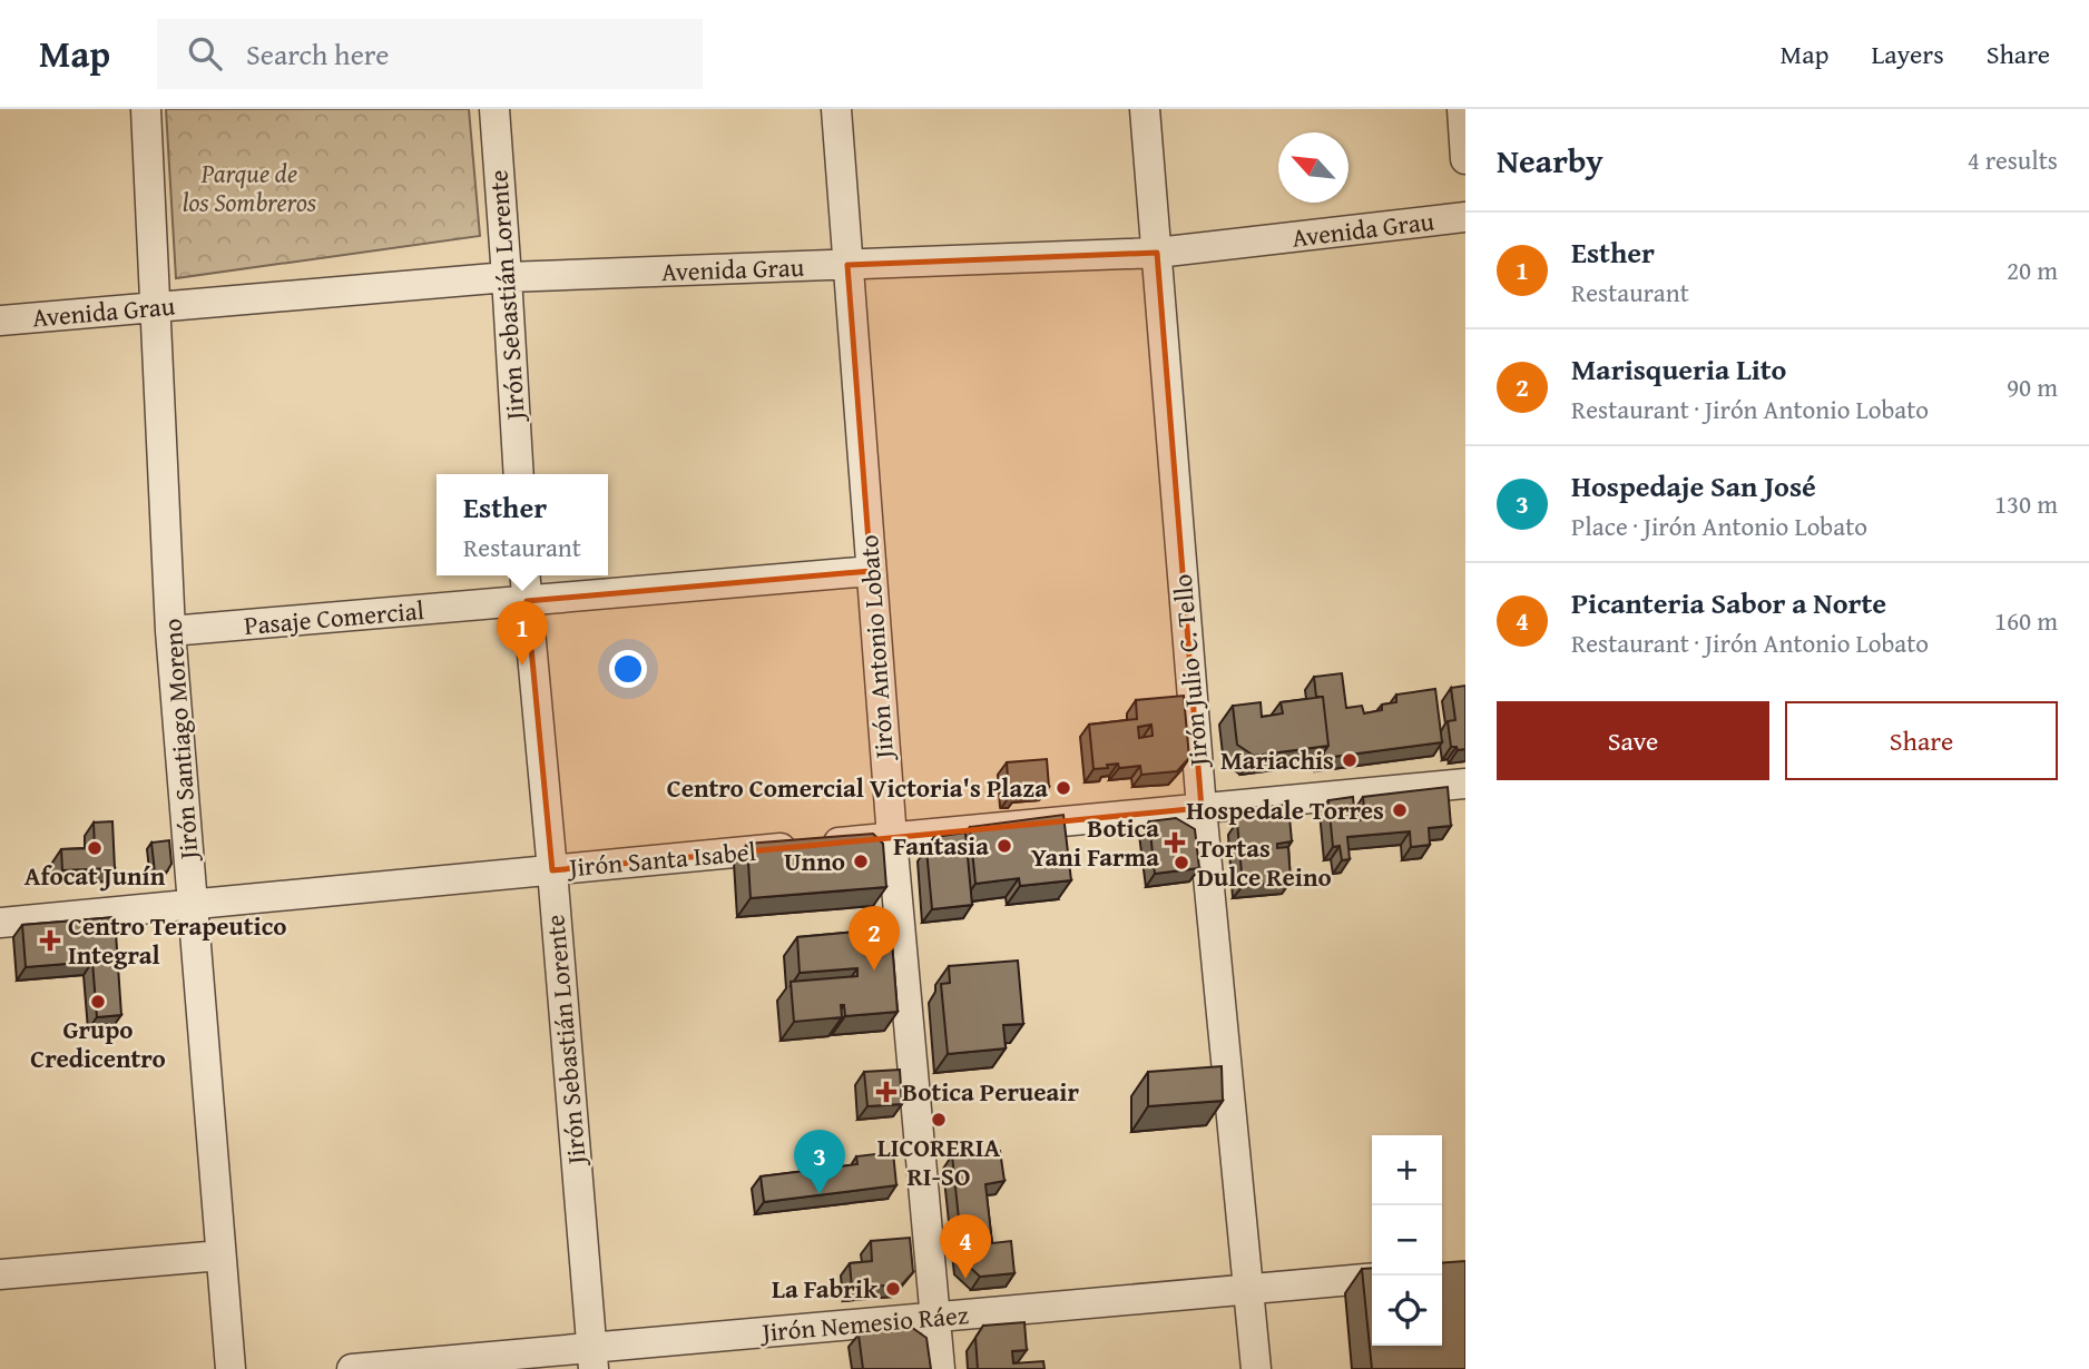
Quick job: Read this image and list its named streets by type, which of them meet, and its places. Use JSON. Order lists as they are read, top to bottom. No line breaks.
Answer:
{"streets":{"street":["Avenida Grau","Jirón Sebastián Lorente","Pasaje Comercial","Jirón Antonio Lobato","Jirón Julio C. Tello","Jirón Santiago Moreno","Jirón Santa Isabel","Jirón Nemesio Ráez"]},"crossings":[["Avenida Grau","Jirón Sebastián Lorente"],["Avenida Grau","Jirón Antonio Lobato"],["Avenida Grau","Jirón Julio C. Tello"],["Avenida Grau","Jirón Santiago Moreno"],["Jirón Sebastián Lorente","Pasaje Comercial"],["Jirón Sebastián Lorente","Jirón Santa Isabel"],["Jirón Sebastián Lorente","Jirón Nemesio Ráez"],["Pasaje Comercial","Jirón Antonio Lobato"],["Pasaje Comercial","Jirón Santiago Moreno"],["Jirón Antonio Lobato","Jirón Santa Isabel"],["Jirón Antonio Lobato","Jirón Nemesio Ráez"],["Jirón Julio C. Tello","Jirón Santa Isabel"],["Jirón Julio C. Tello","Jirón Nemesio Ráez"],["Jirón Santiago Moreno","Jirón Santa Isabel"]],"parks":["Parque de los Sombreros"],"places":{"other":["Mariachis","Centro Comercial Victoria's Plaza","Hospedale Torres","Fantasia","Afocat Junín","Unno","Tortas Dulce Reino","Grupo Credicentro","LICORERIA RI-SO","La Fabrik"],"health":["Botica Yani Farma","Centro Terapeutico Integral","Botica Perueair"]},"north":"top left","page":{"header":"Map","search":"Search here","nav":["Map","Layers","Share"],"heading":["Nearby","4 results"],"list":[{"mark":"1","name":"Esther","note":"Restaurant","value":"20 m"},{"mark":"2","name":"Marisqueria Lito","note":"Restaurant · Jirón Antonio Lobato","value":"90 m"},{"mark":"3","name":"Hospedaje San José","note":"Place · Jirón Antonio Lobato","value":"130 m"},{"mark":"4","name":"Picanteria Sabor a Norte","note":"Restaurant · Jirón Antonio Lobato","value":"160 m"}],"popup":["Esther","Restaurant"],"pins":["1","2","3","4"],"buttons":["Save","Share"],"map_buttons":["+","−"]}}
